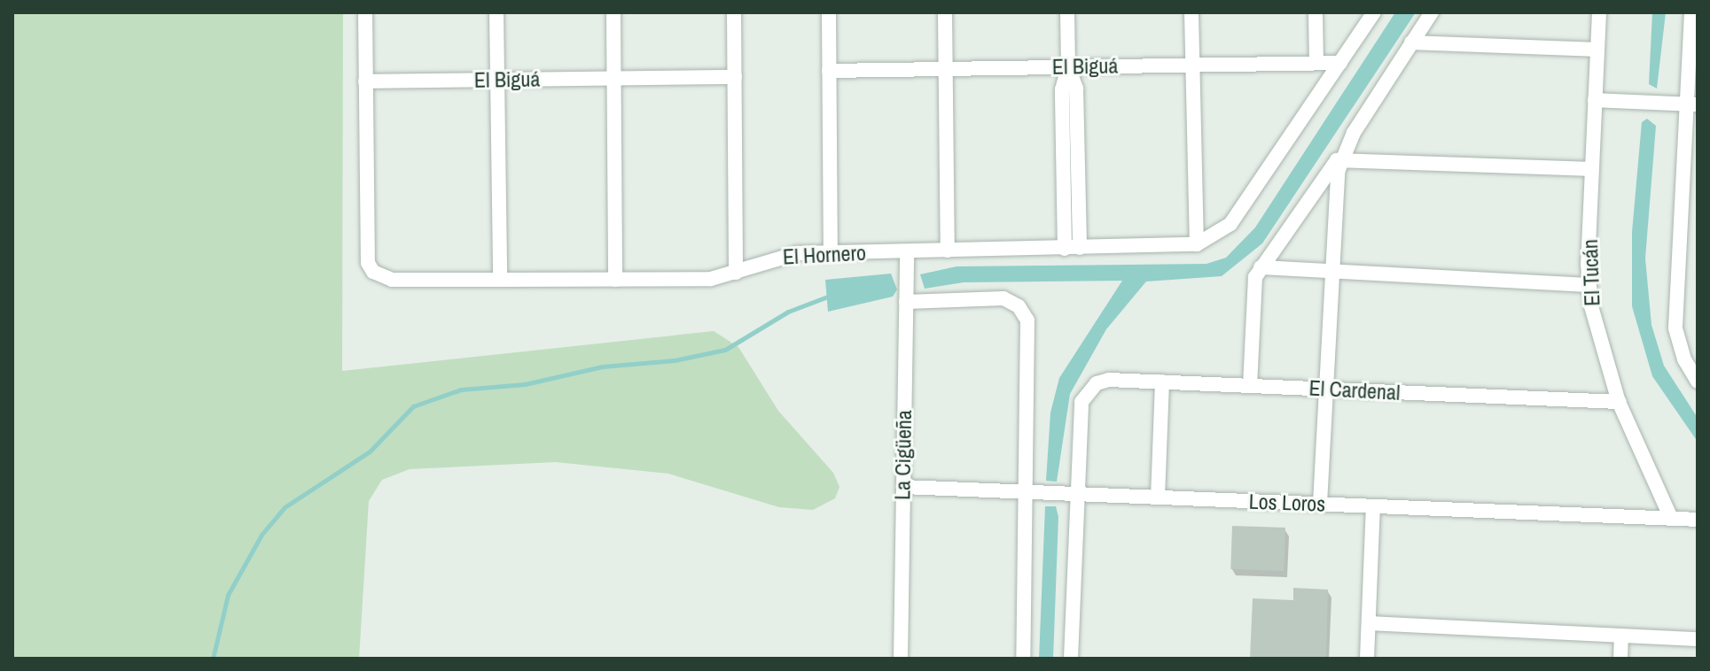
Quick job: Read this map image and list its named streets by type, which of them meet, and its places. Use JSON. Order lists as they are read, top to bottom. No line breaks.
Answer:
{"streets":{"street":["El Biguá","El Hornero","El Tucán","El Cardenal","La Cigüeña","Los Loros"]},"crossings":[["El Biguá","El Hornero"],["El Hornero","La Cigüeña"],["El Tucán","El Cardenal"],["El Tucán","Los Loros"],["El Cardenal","Los Loros"],["La Cigüeña","Los Loros"]]}
